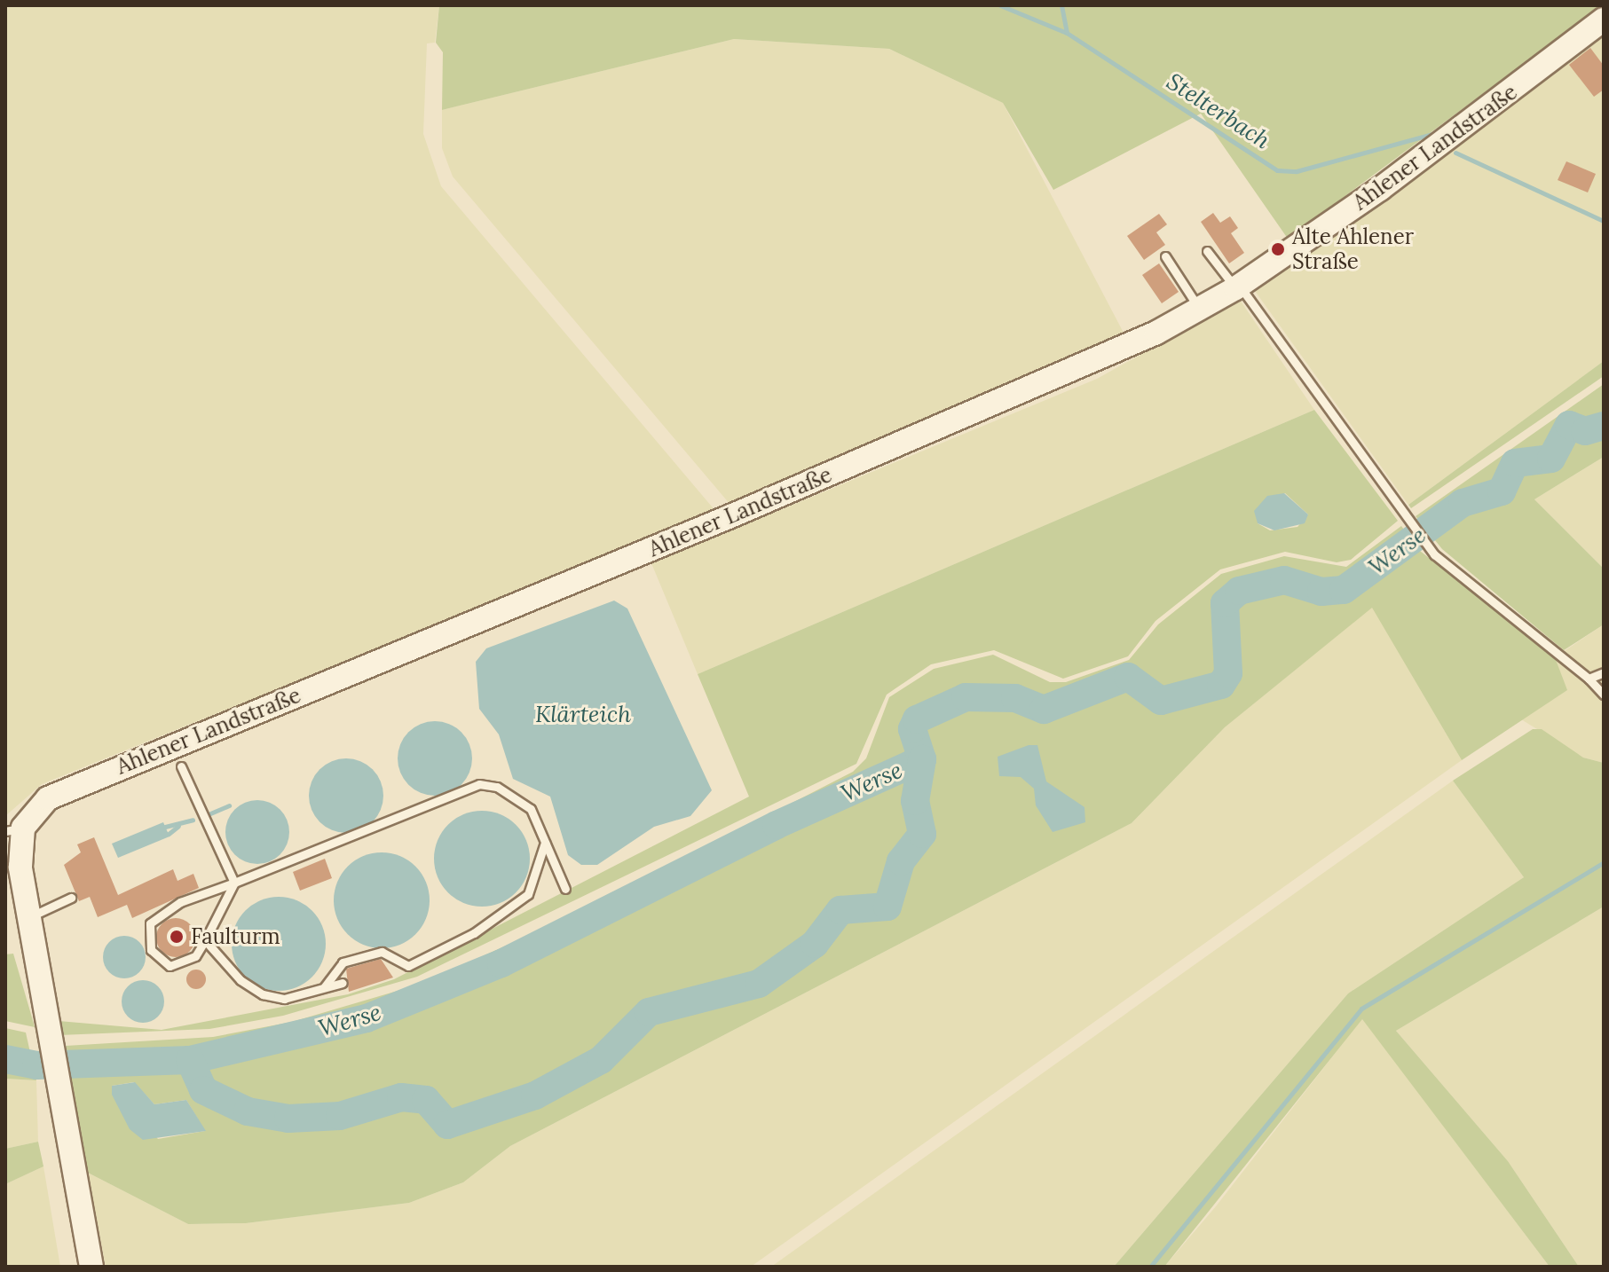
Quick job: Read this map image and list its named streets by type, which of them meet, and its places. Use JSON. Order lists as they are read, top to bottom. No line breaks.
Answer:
{"streets":{"street":["Ahlener Landstraße"]},"water":["Stelterbach","Werse","Klärteich"],"places":["Alte Ahlener Straße","Faulturm"]}
